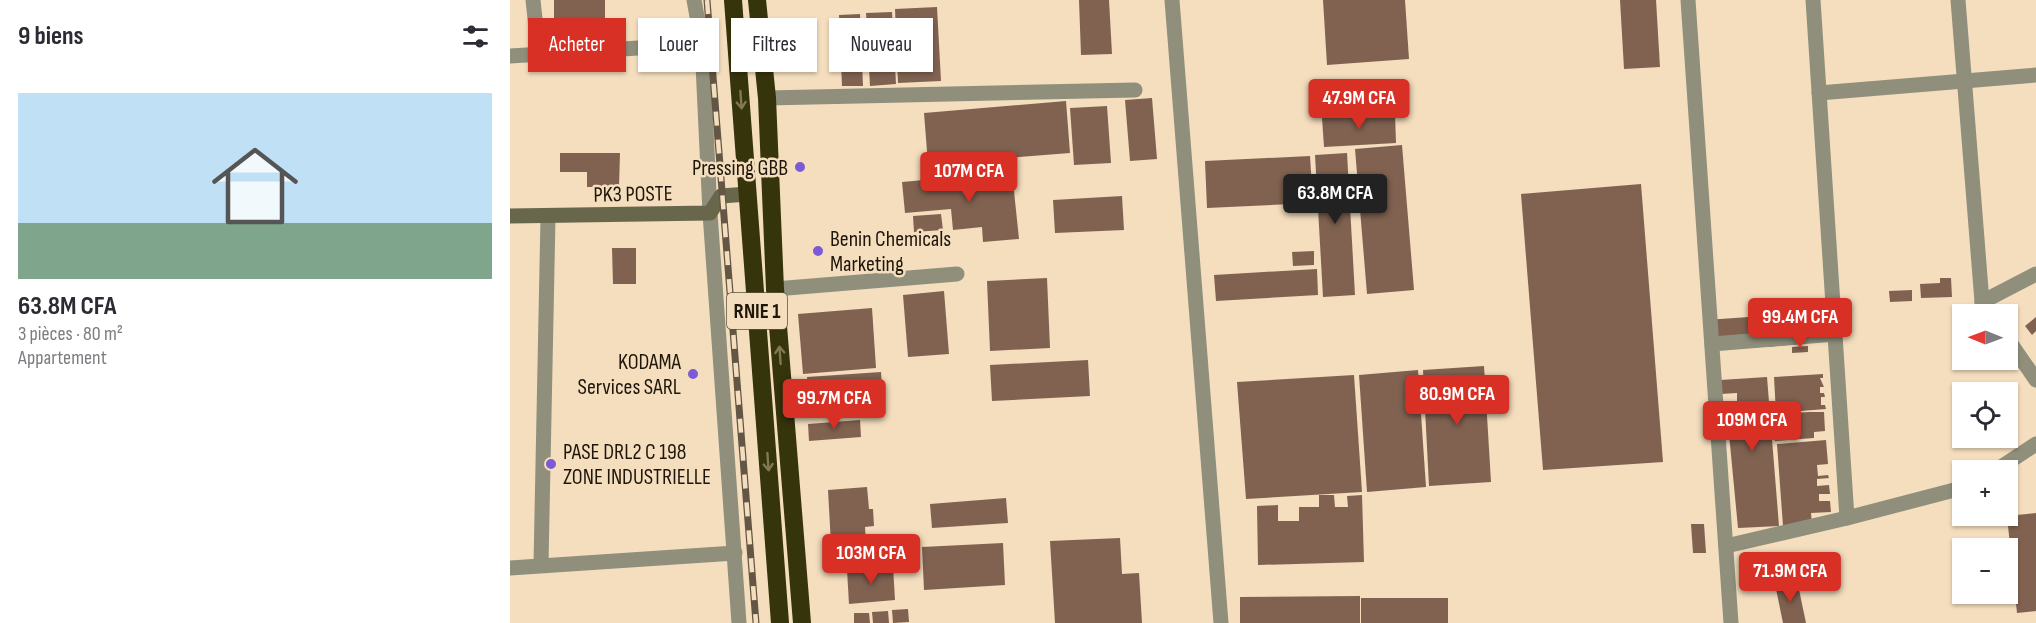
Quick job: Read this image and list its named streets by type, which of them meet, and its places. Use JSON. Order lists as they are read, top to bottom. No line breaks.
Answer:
{"streets":{"highway":["RNIE 1"],"street":["PK3 POSTE"]},"places":["Pressing GBB","Benin Chemicals Marketing","KODAMA Services SARL","PASE DRL2 C 198 ZONE INDUSTRIELLE"],"north":"left","page":{"heading":"9 biens","chip":["Acheter","Louer","Filtres","Nouveau"],"list":[{"name":"63.8M CFA","note":"3 pièces · 80 m² · Appartement"}],"price":["47.9M CFA","107M CFA","63.8M CFA","99.4M CFA","80.9M CFA","99.7M CFA","109M CFA","103M CFA","71.9M CFA"],"map_buttons":["+","−"]}}
